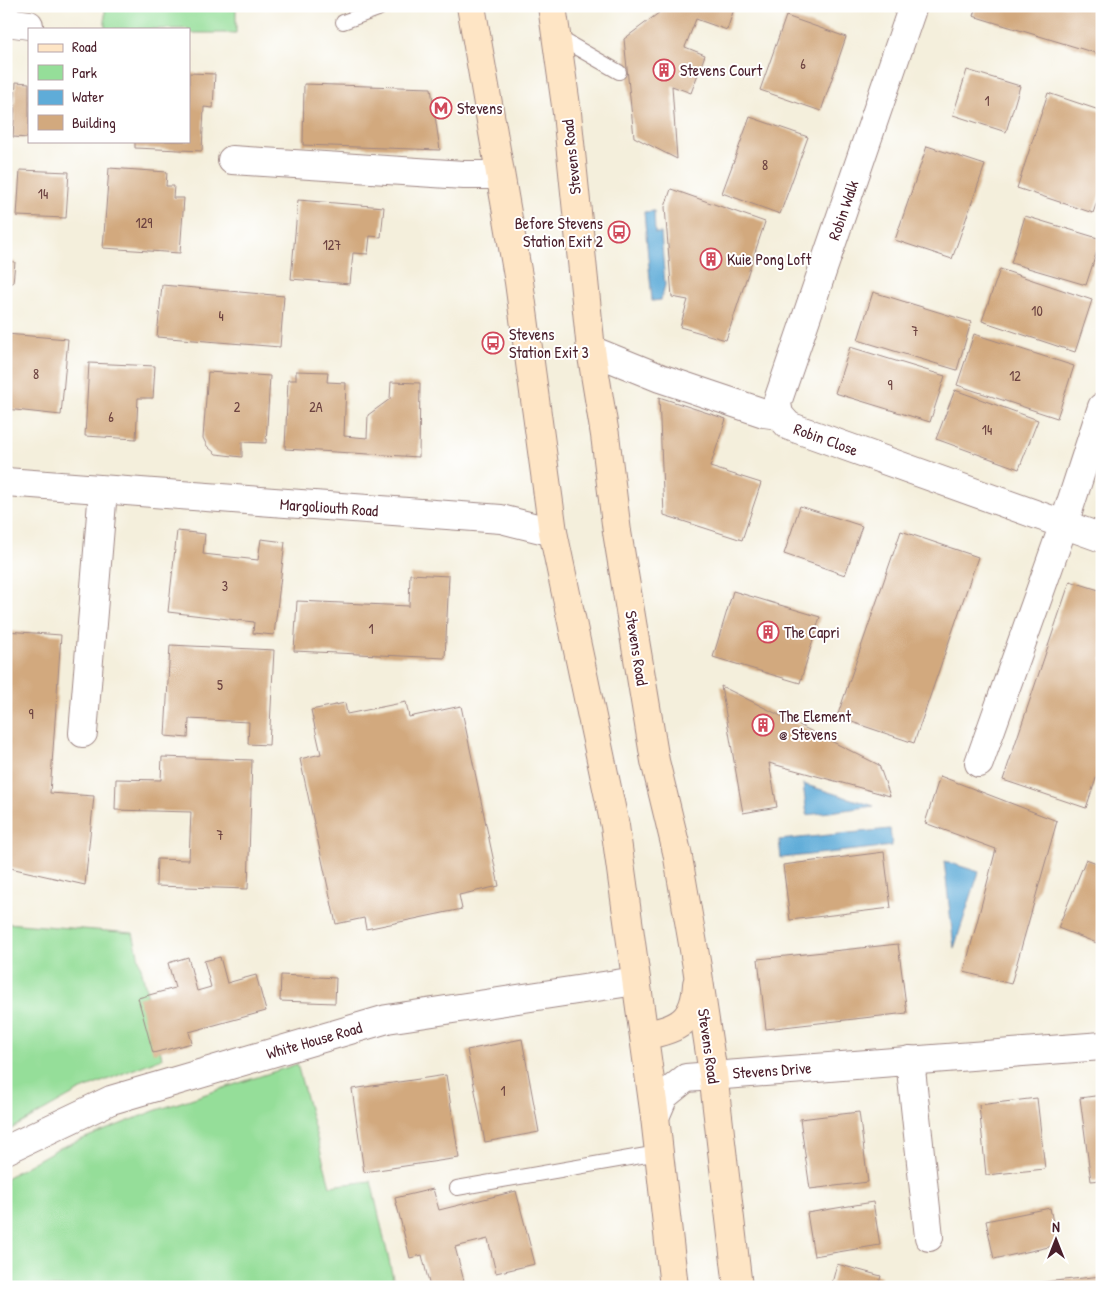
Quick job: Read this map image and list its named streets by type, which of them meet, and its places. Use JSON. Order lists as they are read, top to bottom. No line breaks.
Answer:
{"streets":{"main road":["Stevens Road"],"street":["Robin Walk","Robin Close","Margoliouth Road","White House Road","Stevens Drive"]},"crossings":[["Stevens Road","Robin Close"],["Stevens Road","Stevens Drive"],["Robin Walk","Robin Close"]],"places":{"building":["Stevens Court","Kuie Pong Loft","The Capri","The Element @ Stevens"],"metro station":["Stevens"],"bus stop":["Before Stevens Station Exit 2","Stevens Station Exit 3"]},"house_numbers":["6","1","8","14","129","127","10","4","7","8","12","9","2","2A","6","14","3","1","5","9","7","1"],"legend":["Road","Park","Water","Building"],"north":"top"}
